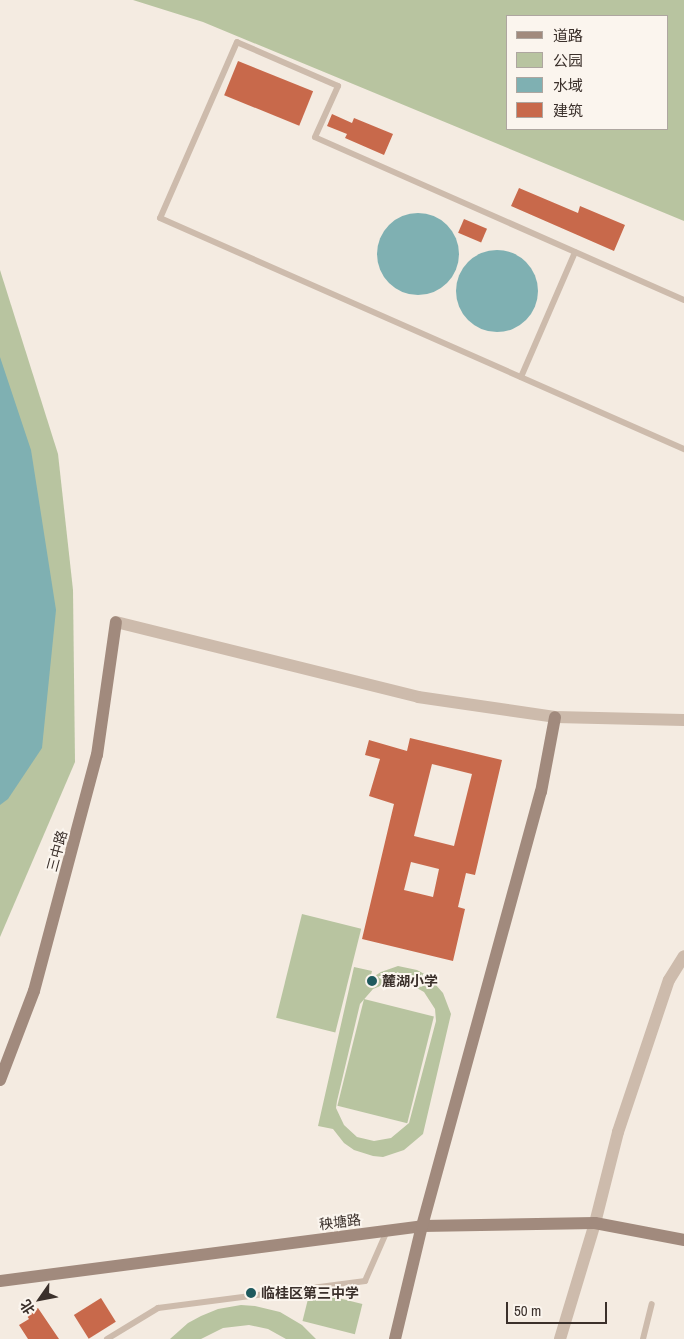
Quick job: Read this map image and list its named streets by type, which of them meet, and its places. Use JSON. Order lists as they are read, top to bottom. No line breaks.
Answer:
{"streets":{"main road":["三中路","秧塘路"]},"places":["麓湖小学","临桂区第三中学"],"legend":["道路","公园","水域","建筑"],"scale_bar":"50 m","north":"bottom left"}
